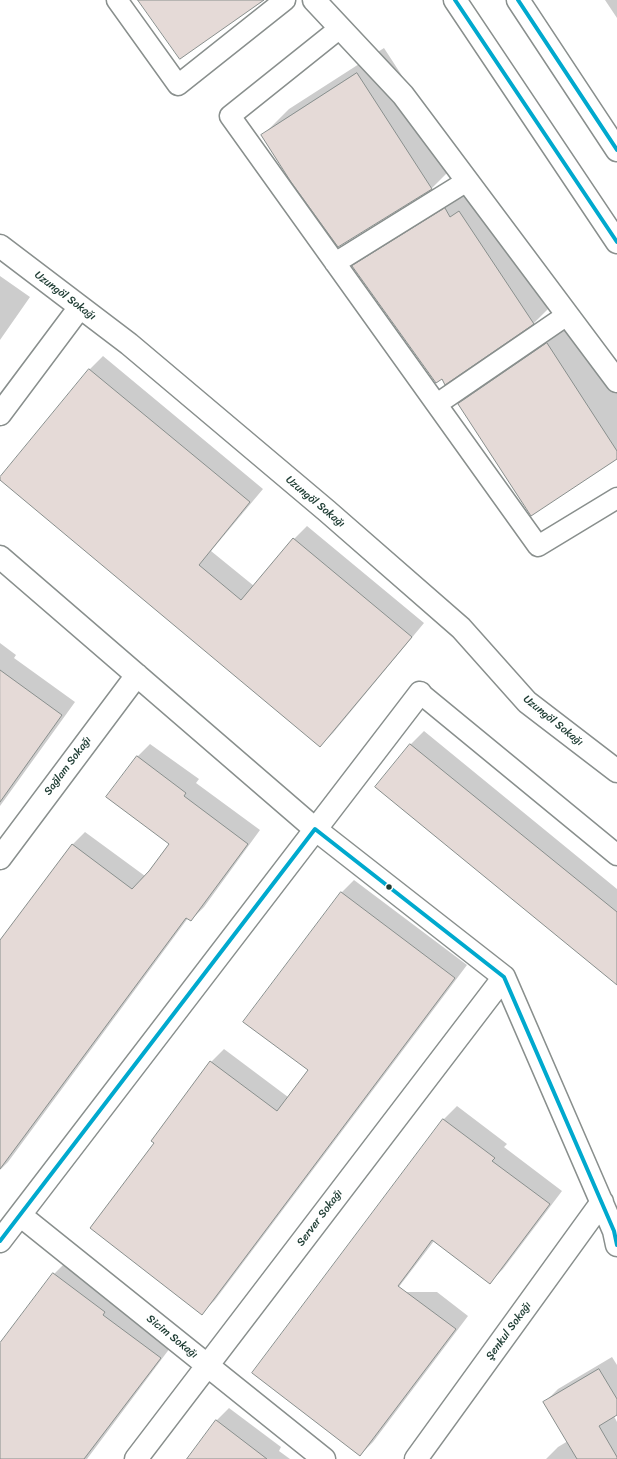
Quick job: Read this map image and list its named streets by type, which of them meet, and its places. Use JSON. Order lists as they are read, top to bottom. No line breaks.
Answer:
{"streets":{"street":["Uzungöl Sokağı","Sağlam Sokağı","Server Sokağı","Şenkul Sokağı","Sicim Sokağı"]},"crossings":[["Server Sokağı","Sicim Sokağı"]]}
